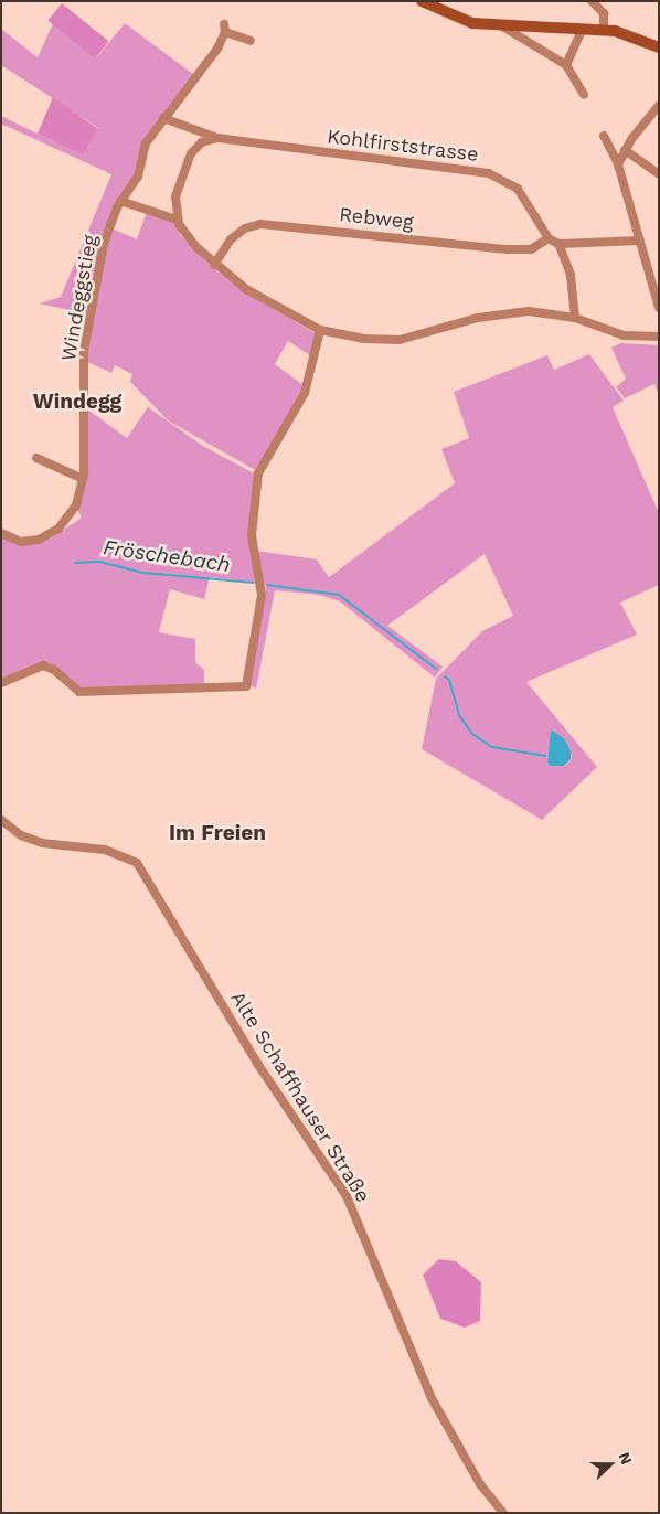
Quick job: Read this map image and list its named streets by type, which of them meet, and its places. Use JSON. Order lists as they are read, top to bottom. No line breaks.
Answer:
{"streets":{"street":["Kohlfirststrasse","Rebweg","Windeggstieg","Alte Schaffhauser Straße"]},"crossings":[["Kohlfirststrasse","Rebweg"]],"districts":["Windegg","Im Freien"],"water":["Fröschebach"],"north":"right"}
